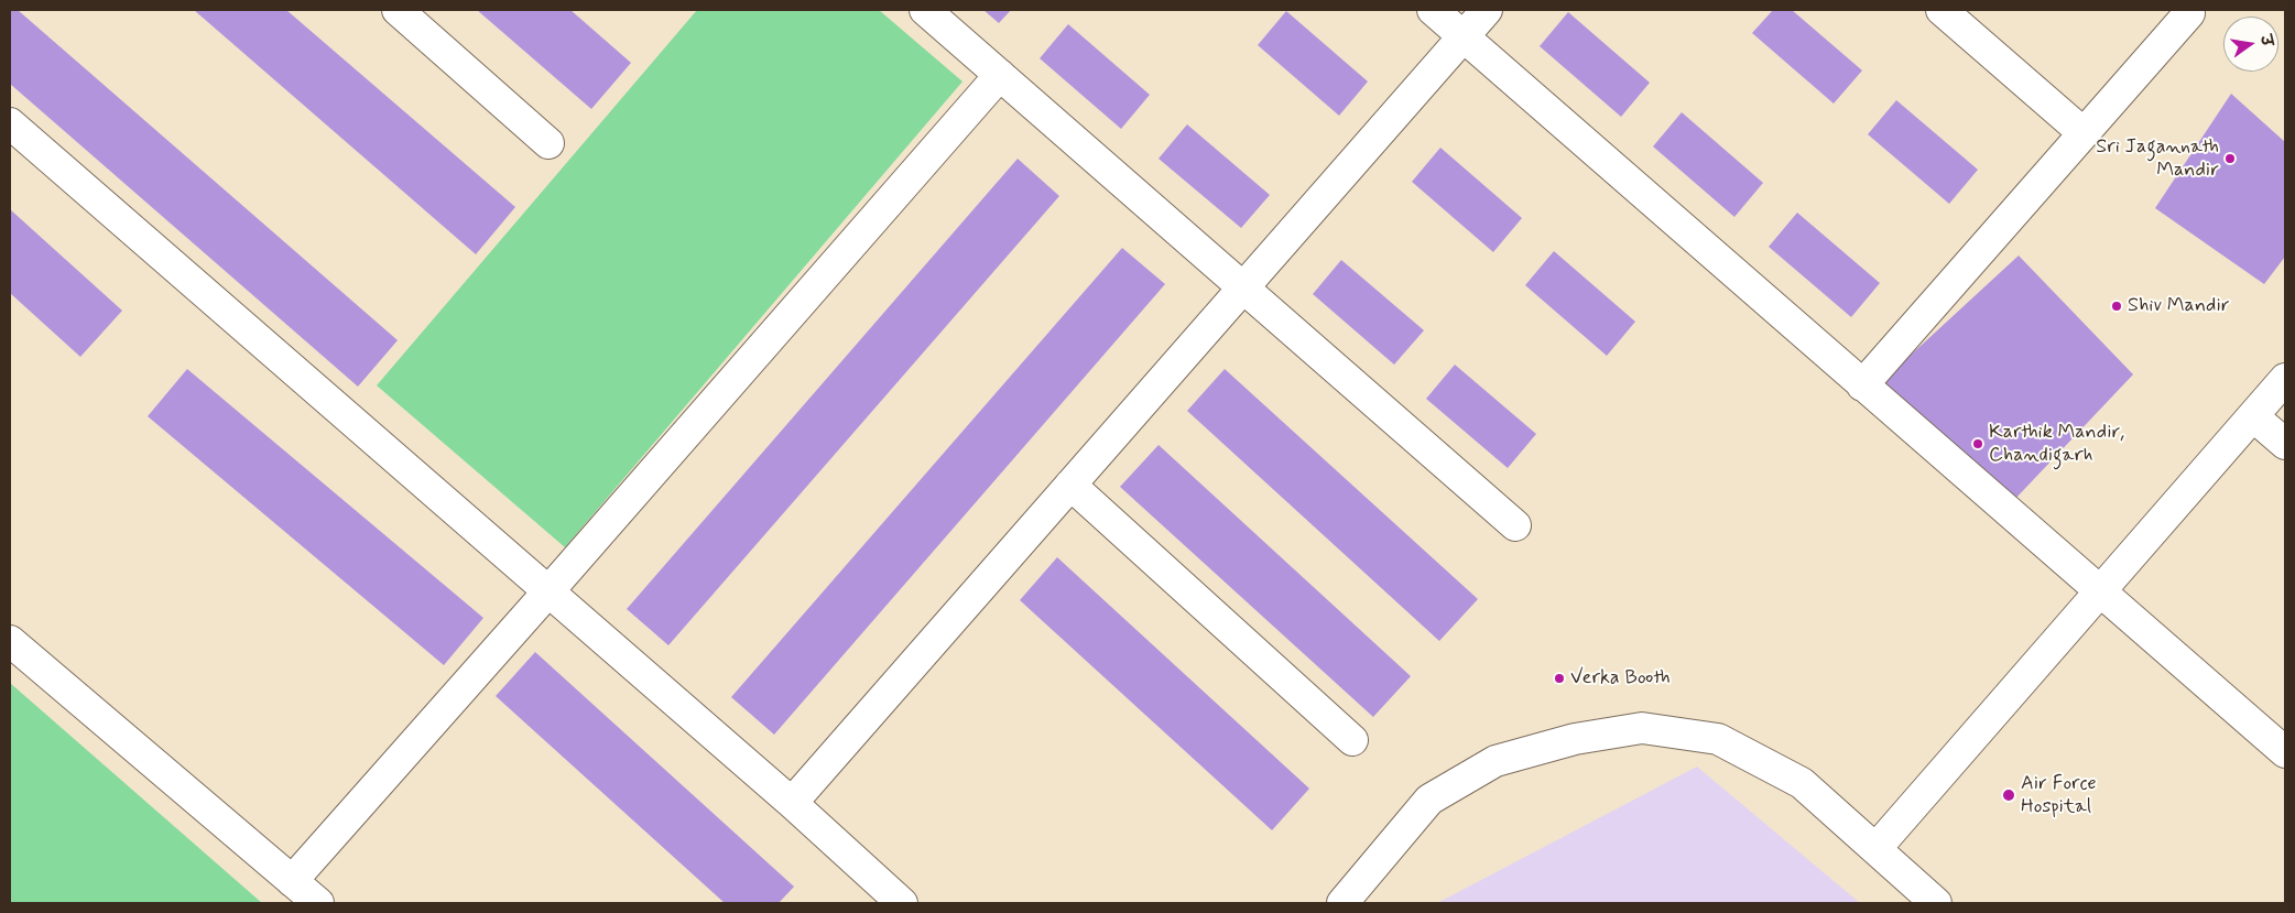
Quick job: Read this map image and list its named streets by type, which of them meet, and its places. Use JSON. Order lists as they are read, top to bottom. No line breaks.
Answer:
{"places":["Sri Jagannath Mandir","Shiv Mandir","Karthik Mandir, Chandigarh","Verka Booth","Air Force Hospital"],"north":"right"}
